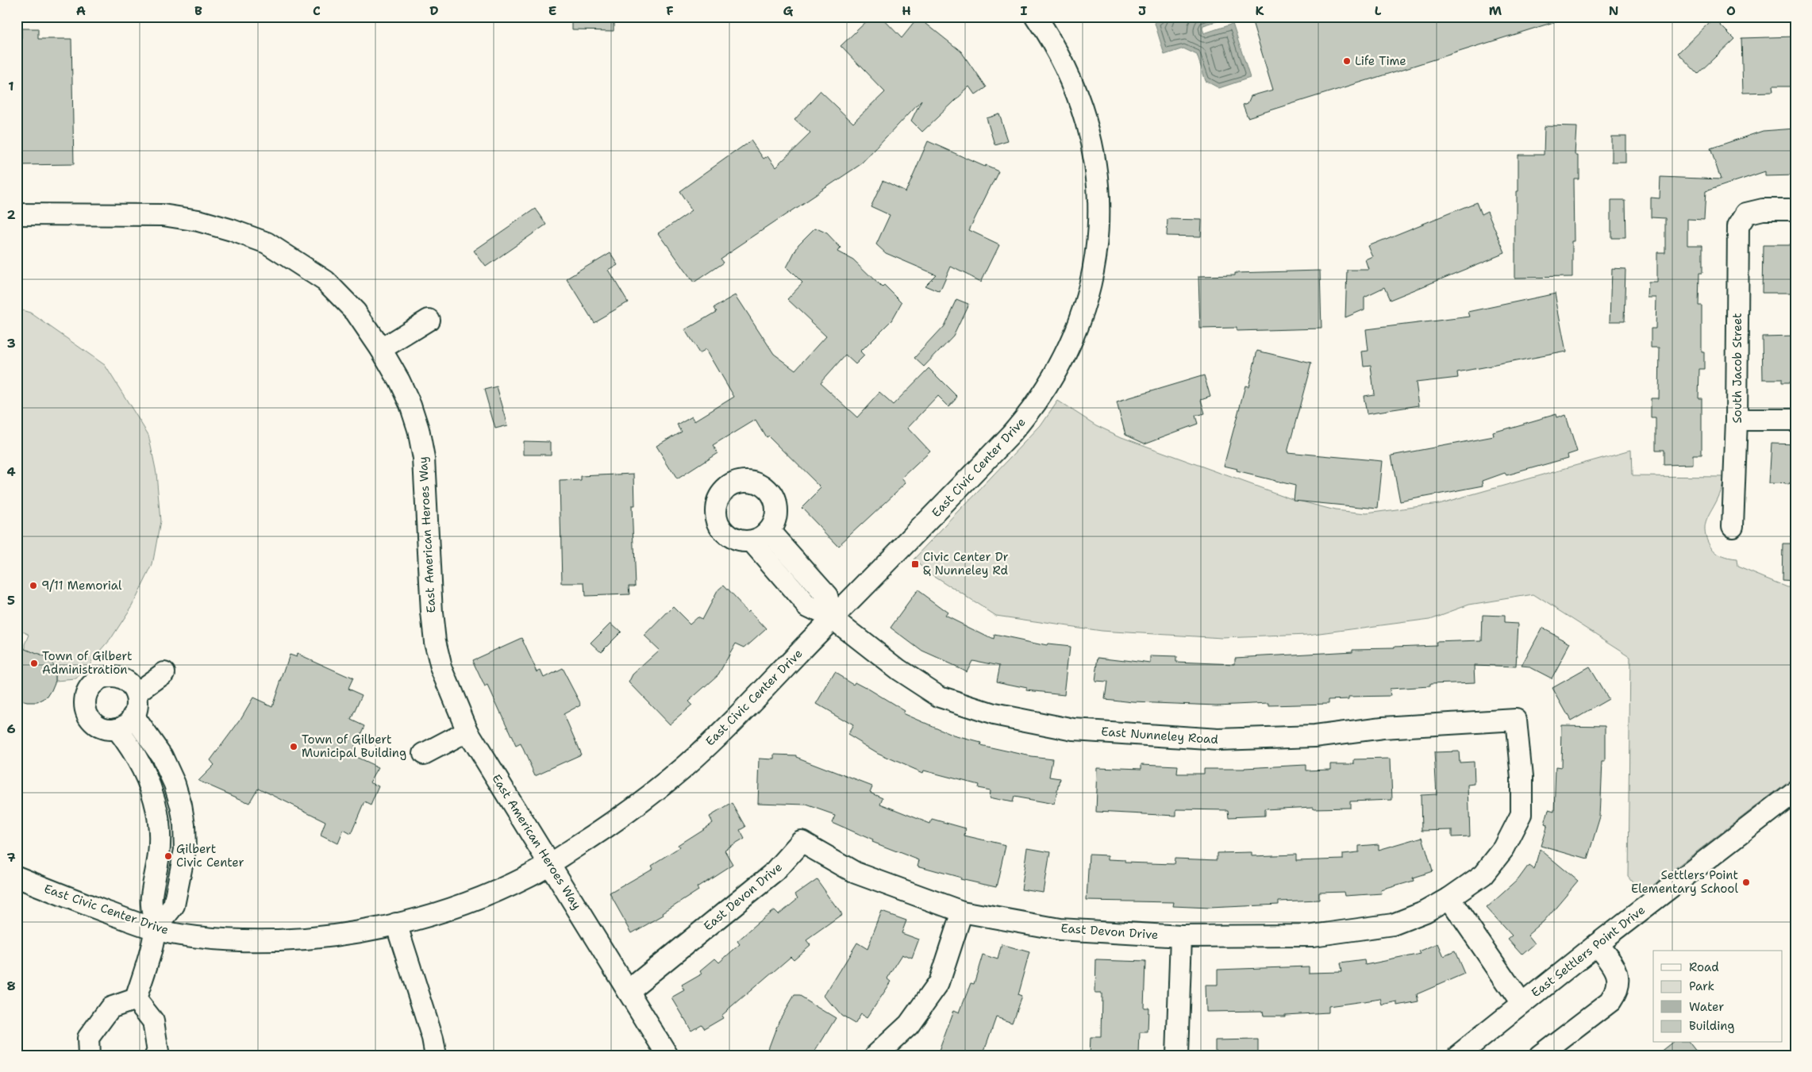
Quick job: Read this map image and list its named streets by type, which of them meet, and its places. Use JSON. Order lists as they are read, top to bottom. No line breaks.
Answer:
{"streets":{"street":["South Jacob Street","East Civic Center Drive","East American Heroes Way","East Nunneley Road","East Devon Drive","East Settlers Point Drive"]},"crossings":[["East Civic Center Drive","East American Heroes Way"],["East Civic Center Drive","East Nunneley Road"],["East American Heroes Way","East Devon Drive"],["East Nunneley Road","East Devon Drive"]],"places":{"other":["Life Time","9/11 Memorial","Town of Gilbert Administration","Town of Gilbert Municipal Building","Gilbert Civic Center","Settlers Point Elementary School"],"transit":["Civic Center Dr & Nunneley Rd"]},"legend":["Road","Park","Water","Building"],"grid":{"columns":["A","B","C","D","E","F","G","H","I","J","K","L","M","N","O"],"rows":["1","2","3","4","5","6","7","8"]}}
